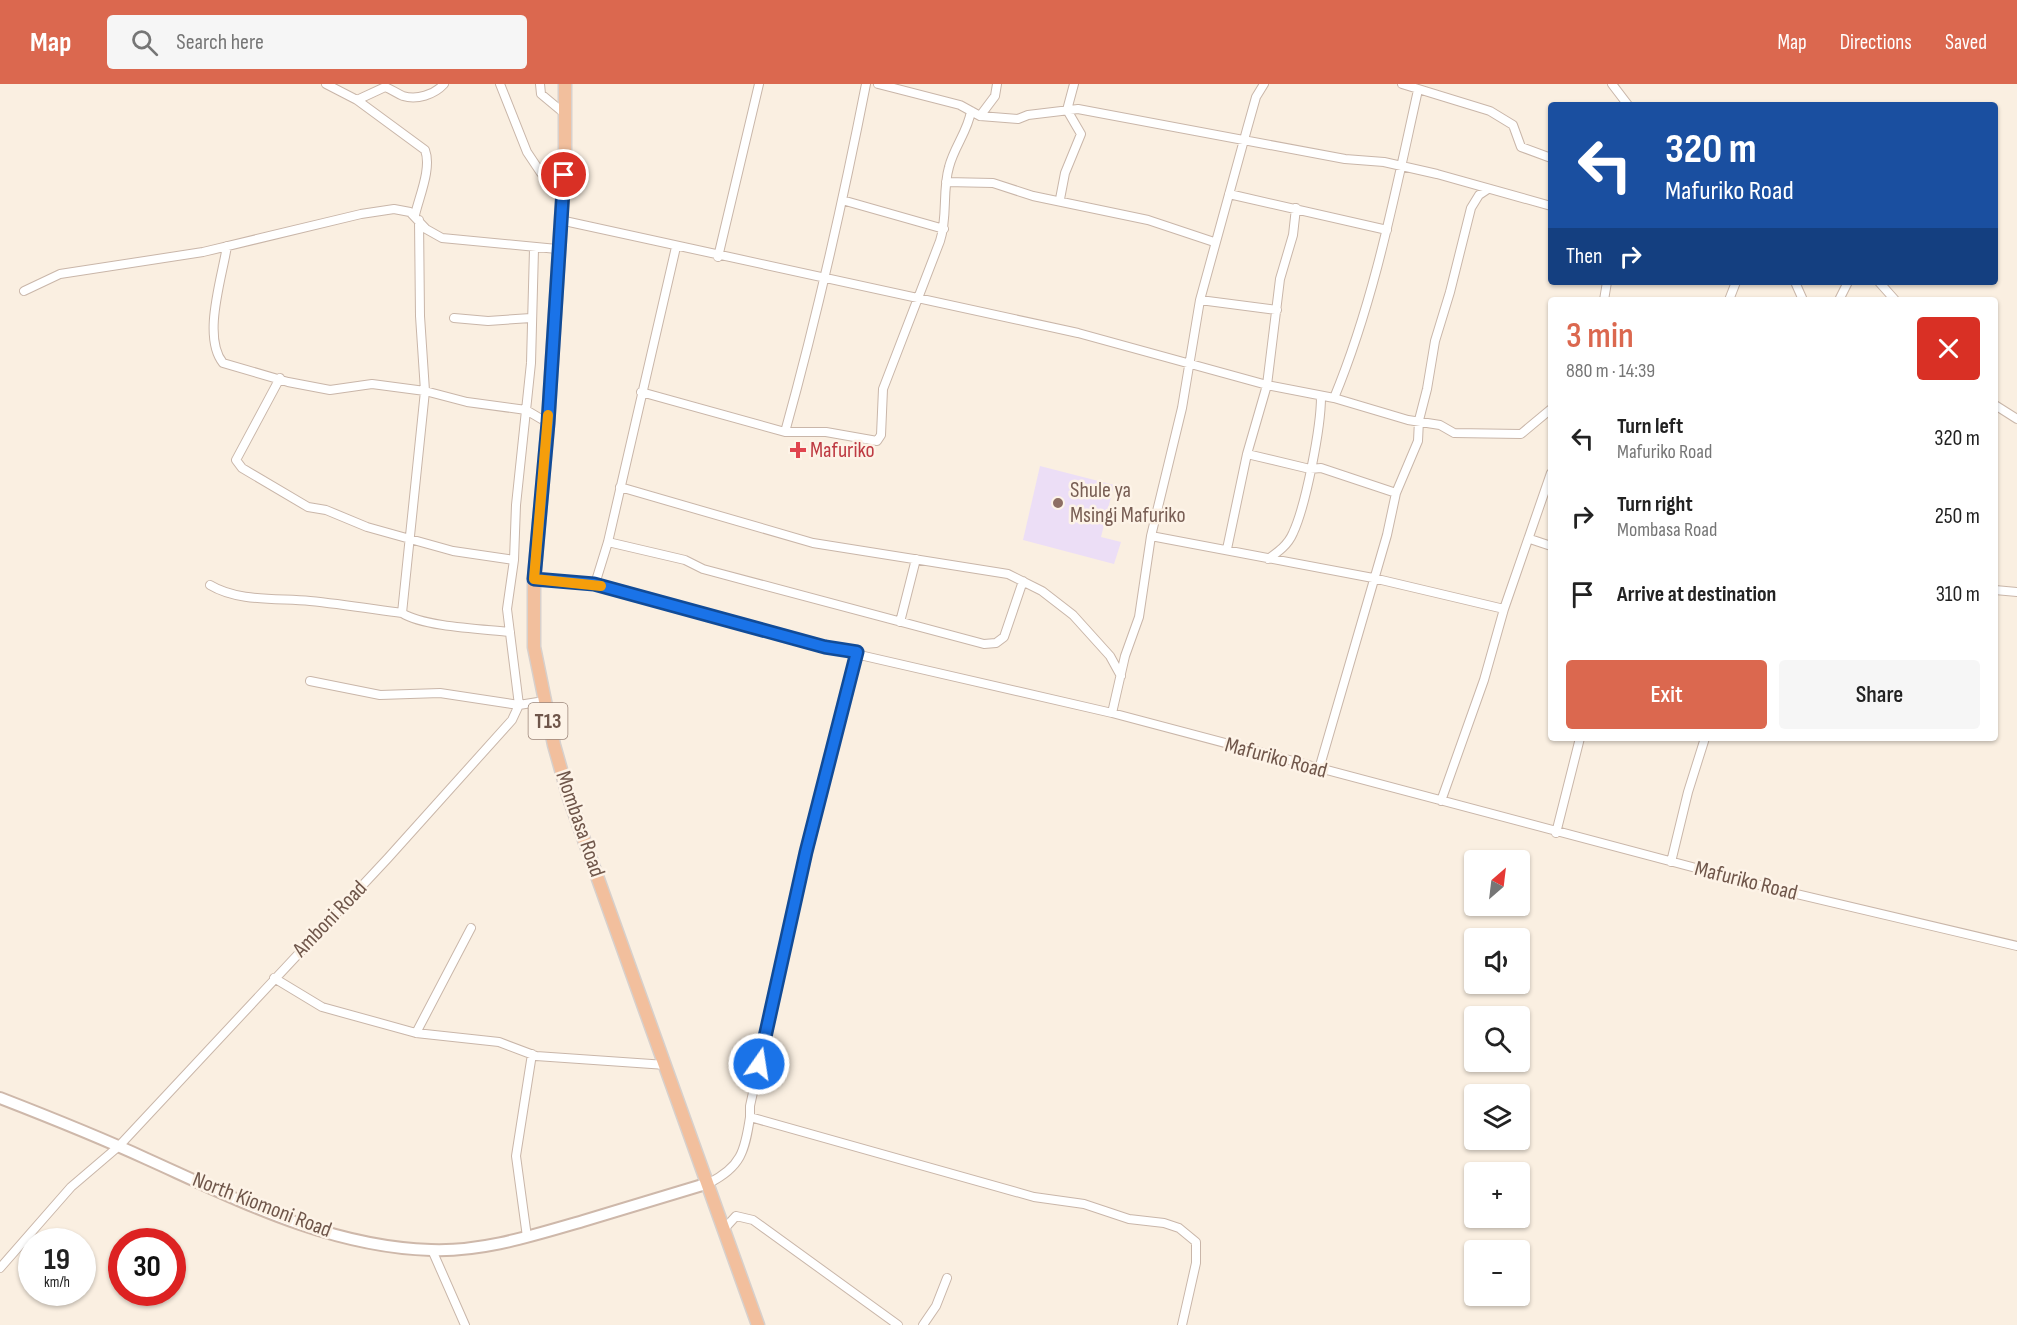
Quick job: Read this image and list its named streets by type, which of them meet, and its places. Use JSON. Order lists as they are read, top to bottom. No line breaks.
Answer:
{"streets":{"highway":["T13","Mombasa Road"],"main road":["North Kiomoni Road"],"street":["Mafuriko Road","Amboni Road"]},"crossings":[["Mafuriko Road","Mombasa Road"],["Mombasa Road","North Kiomoni Road"],["Amboni Road","North Kiomoni Road"]],"places":{"health":["Mafuriko"],"other":["Shule ya Msingi Mafuriko"]},"north":"top right","page":{"header":"Map","search":"Search here","nav":["Map","Directions","Saved"],"turn":["320 m","Mafuriko Road"],"then":"Then","heading":["3 min","880 m · 14:39"],"list":[{"name":"Turn left","note":"Mafuriko Road","value":"320 m"},{"name":"Turn right","note":"Mombasa Road","value":"250 m"},{"name":"Arrive at destination","value":"310 m"}],"buttons":["Exit","Share"],"map_buttons":["+","−"],"speed":"19 km/h","limit":"30"}}
